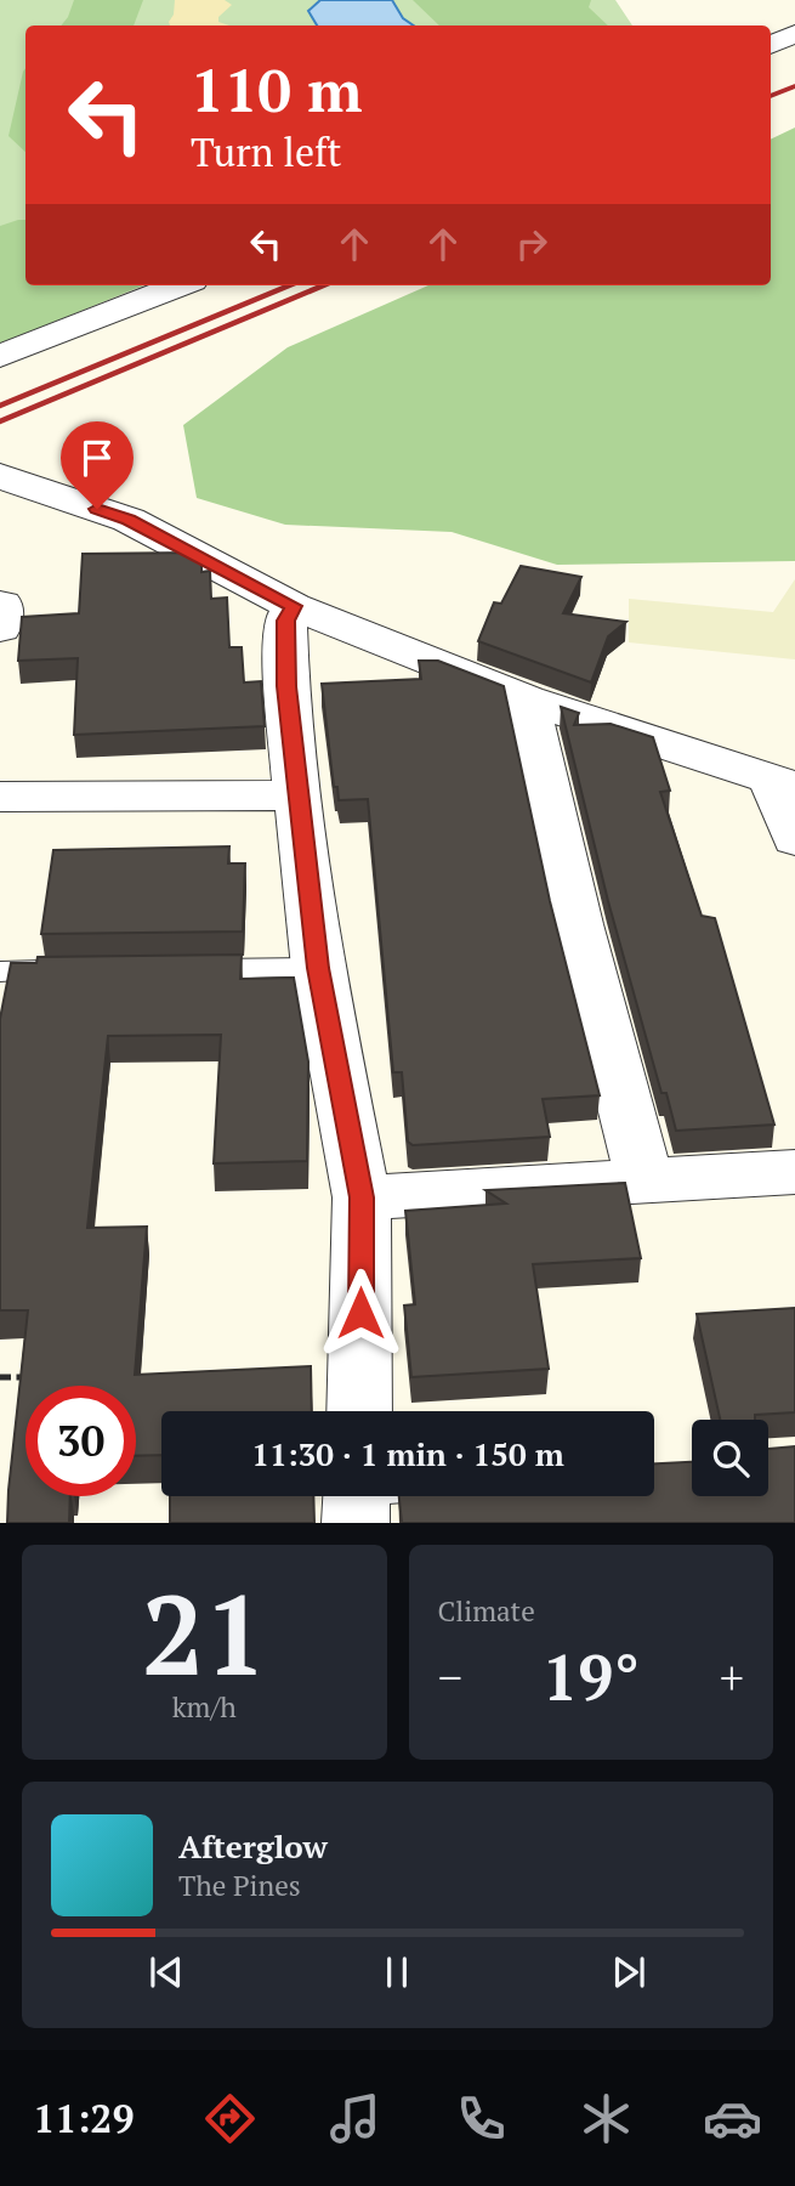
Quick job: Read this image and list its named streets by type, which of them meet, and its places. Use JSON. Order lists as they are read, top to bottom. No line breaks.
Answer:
{"page":{"turn":["110 m","Turn left"],"limit":"30","trip":"11:30 · 1 min · 150 m","tile":[["21","km/h"],"Climate"],"heat":["−","19°","+"],"song":["Afterglow","The Pines"],"tabs":"11:29"}}
